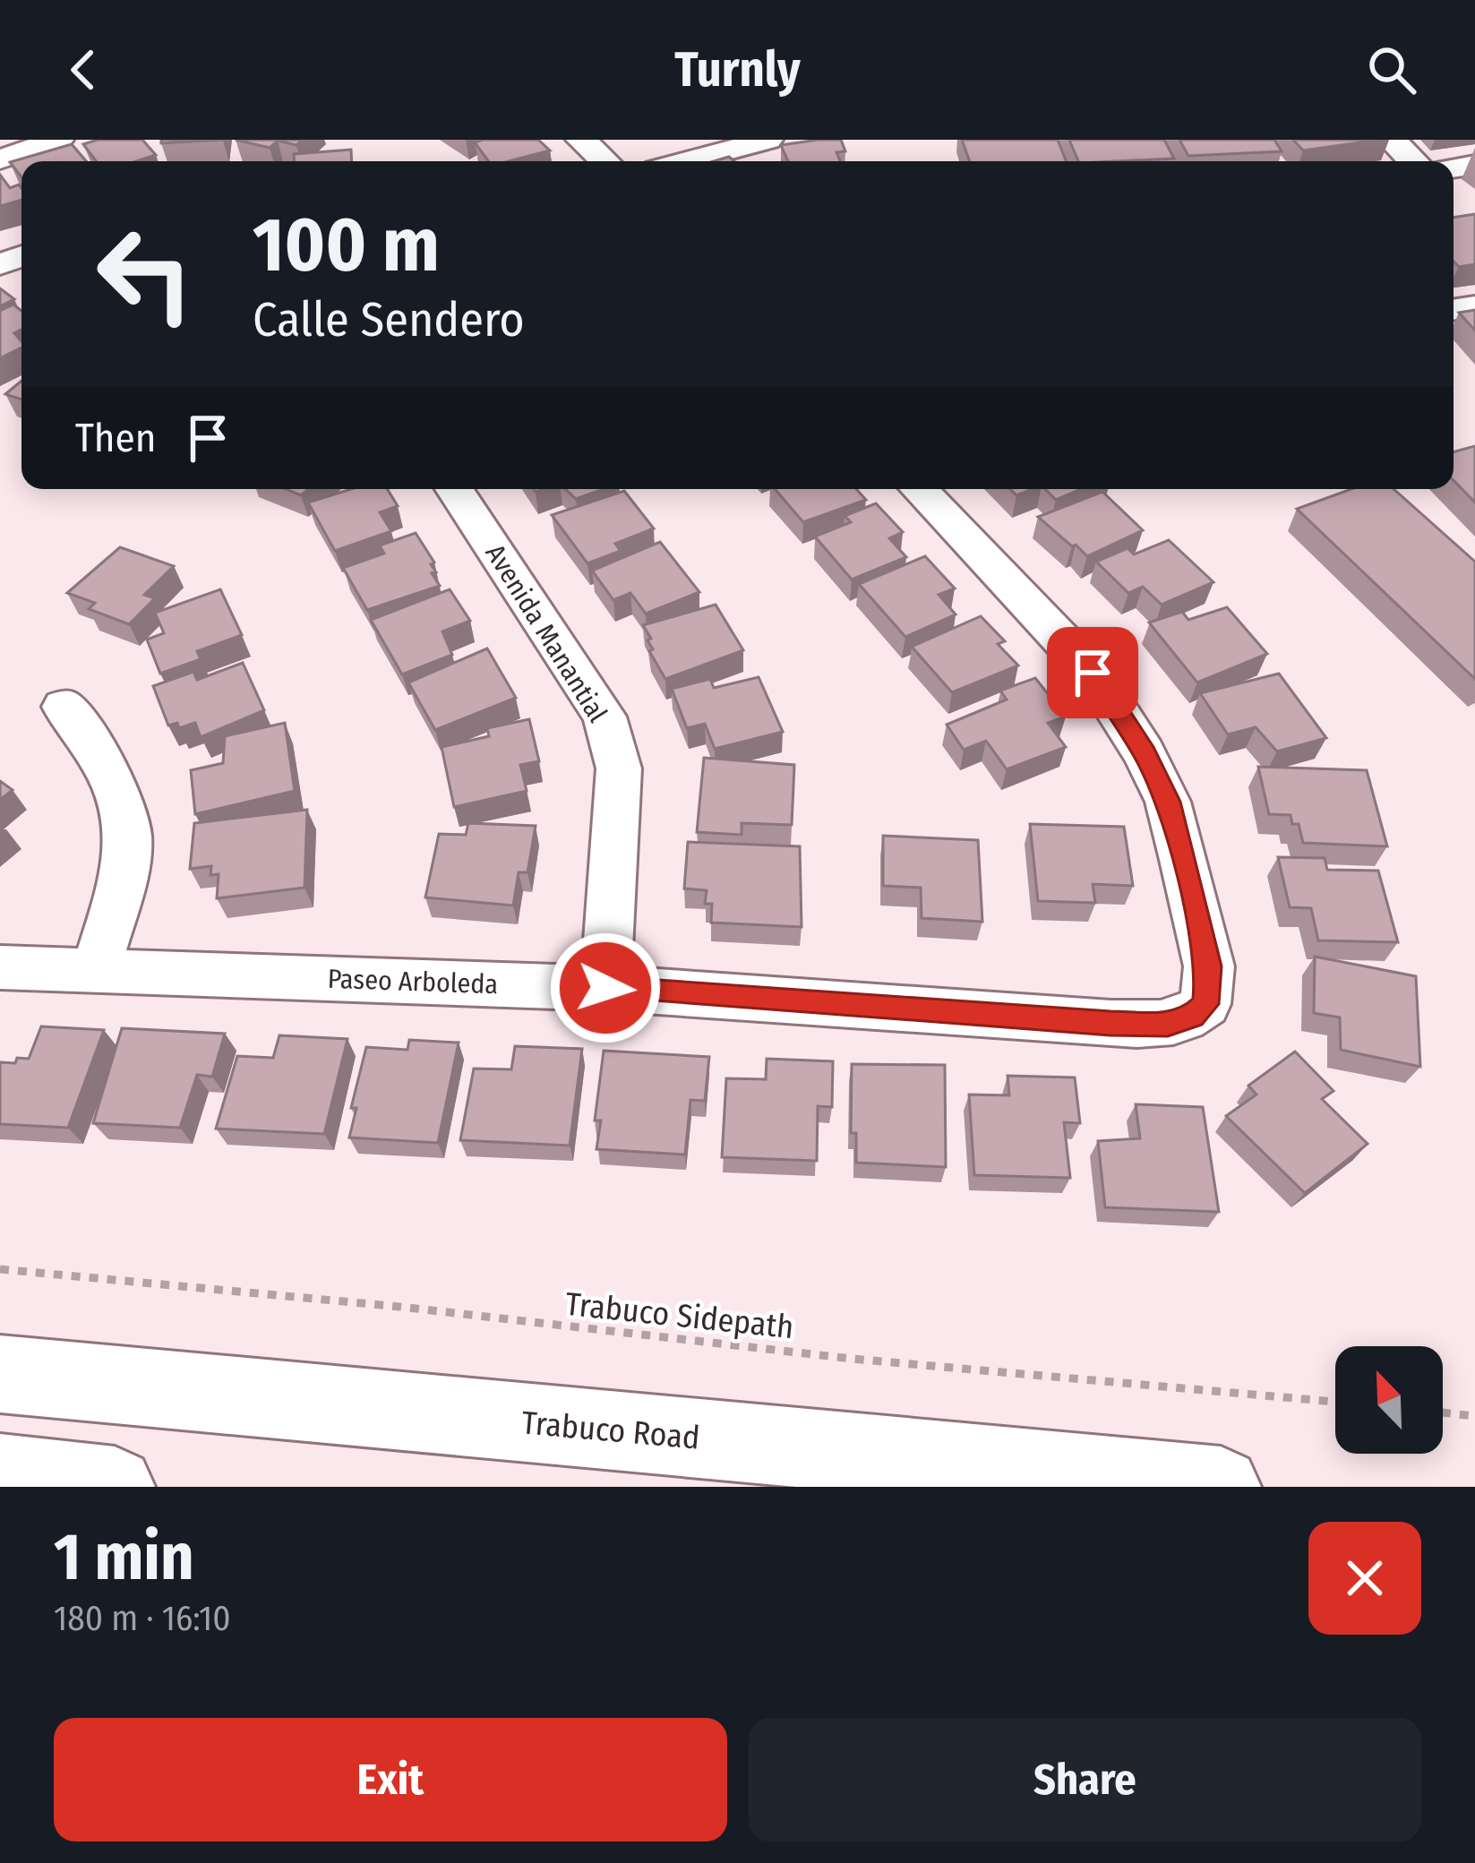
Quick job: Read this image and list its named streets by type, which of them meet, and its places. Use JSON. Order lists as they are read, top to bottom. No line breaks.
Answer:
{"streets":{"main road":["Trabuco Road"],"street":["Avenida Manantial","Paseo Arboleda"],"path":["Trabuco Sidepath"]},"crossings":[["Avenida Manantial","Paseo Arboleda"]],"north":"top left","page":{"header":"Turnly","turn":["100 m","Calle Sendero"],"then":"Then","heading":["1 min","180 m · 16:10"],"buttons":["Exit","Share"]}}
